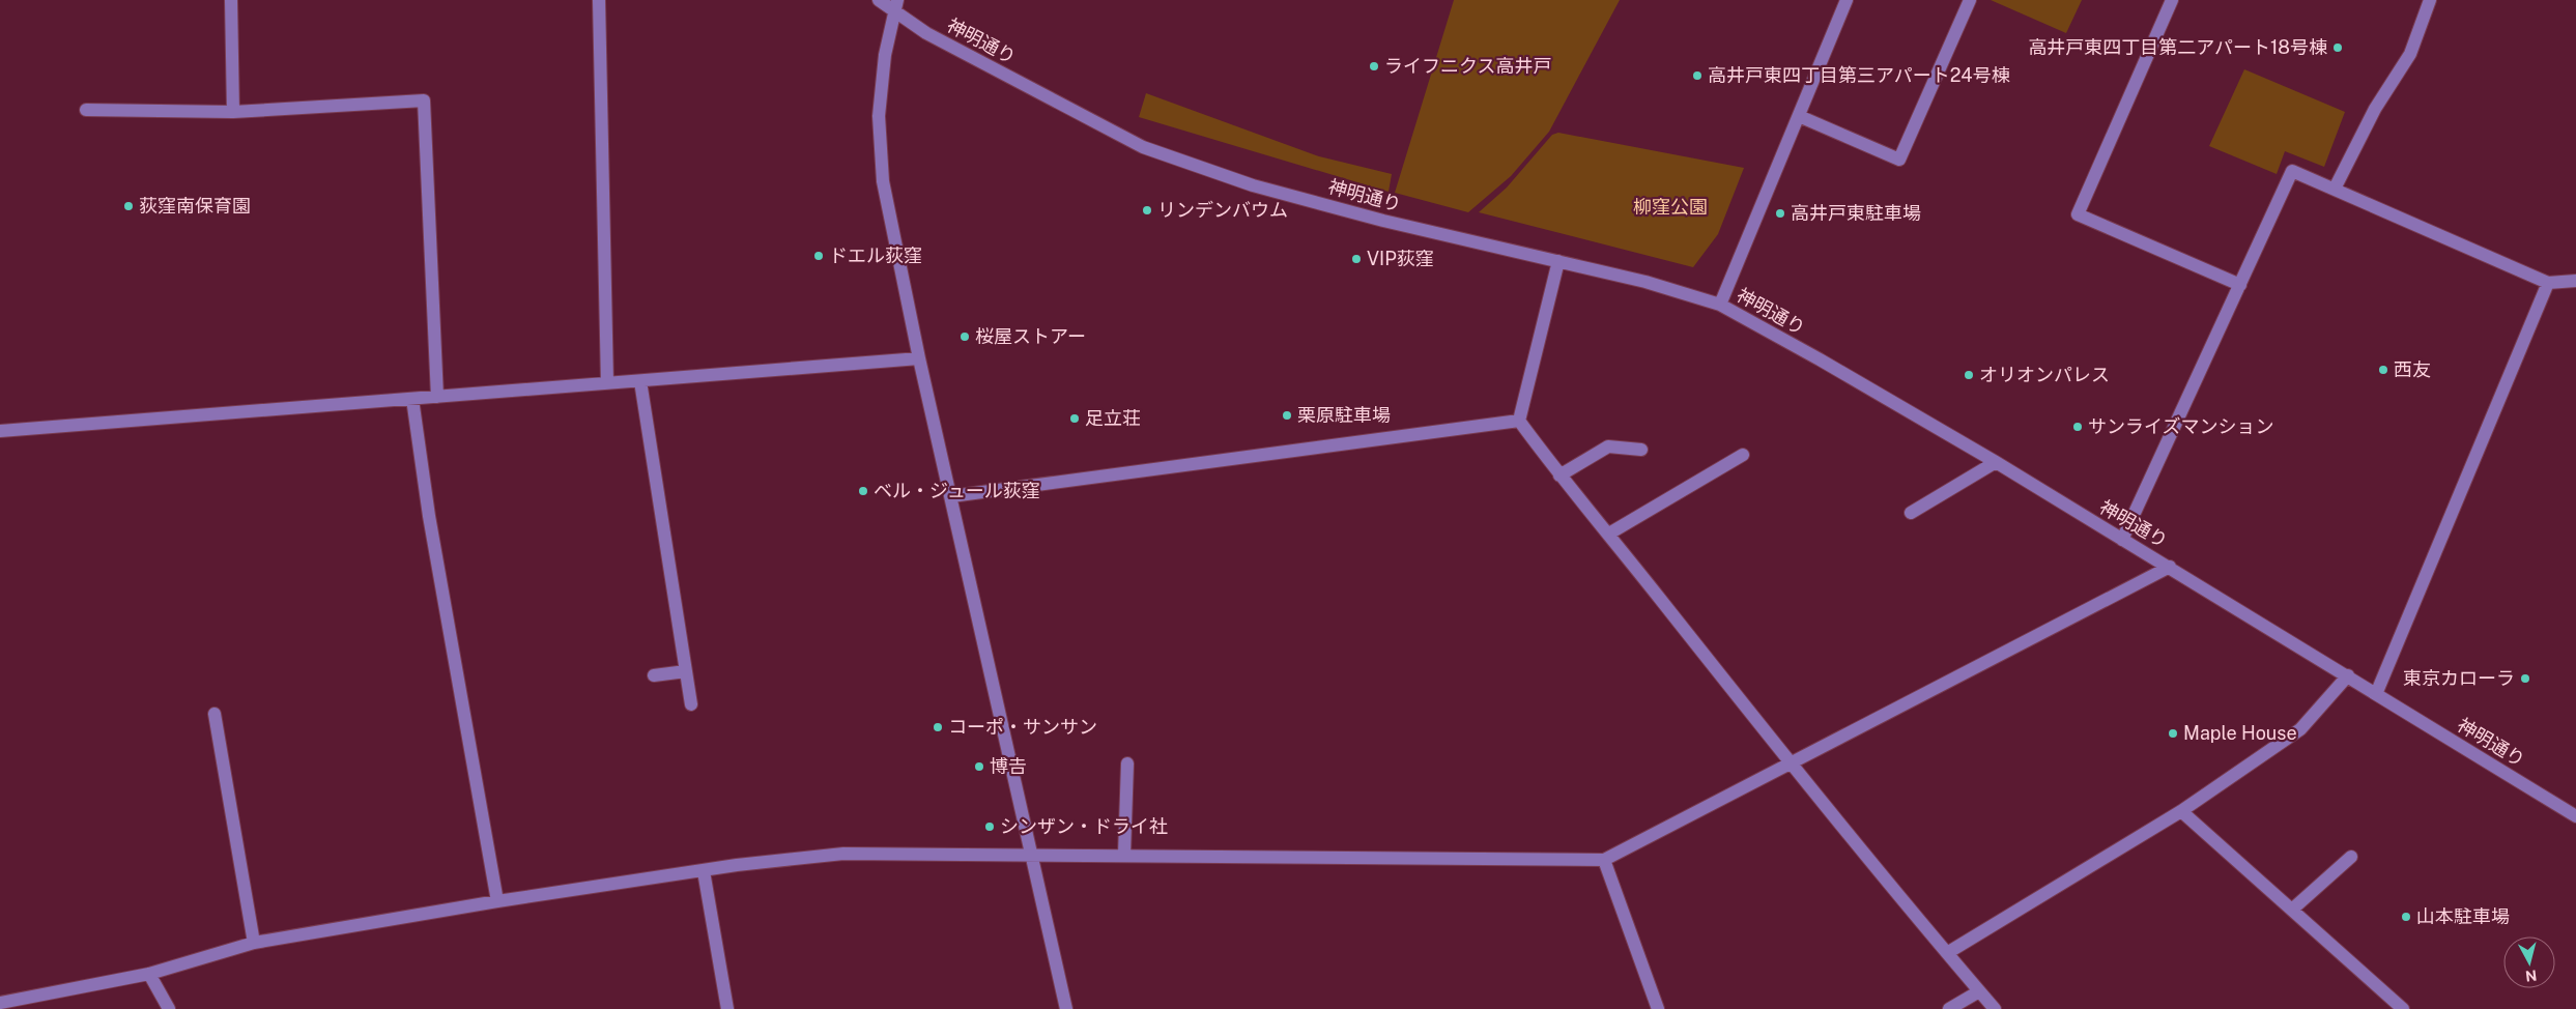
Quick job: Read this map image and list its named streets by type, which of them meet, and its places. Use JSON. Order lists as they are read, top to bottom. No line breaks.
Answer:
{"streets":{"street":["神明通り"]},"parks":["柳窪公園"],"places":["高井戸東四丁目第二アパート18号棟","ライフニクス高井戸","高井戸東四丁目第三アパート24号棟","荻窪南保育園","リンデンバウム","高井戸東駐車場","ドエル荻窪","VIP荻窪","桜屋ストアー","西友","オリオンパレス","栗原駐車場","足立荘","サンライズマンション","ベル・ジュール荻窪","東京カローラ","コーポ・サンサン","Maple House","博𠮷","シンザン・ドライ社","山本駐車場"],"north":"bottom"}
